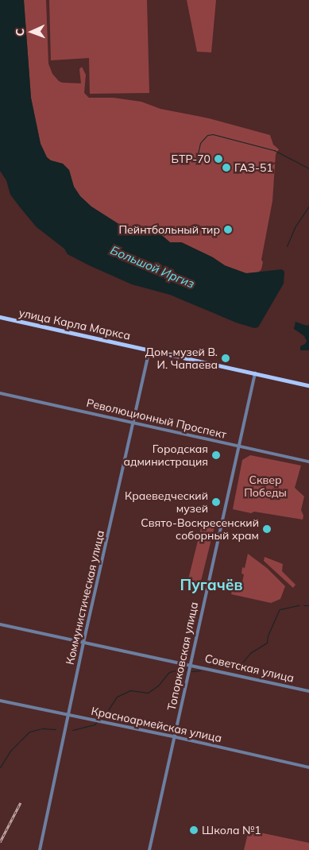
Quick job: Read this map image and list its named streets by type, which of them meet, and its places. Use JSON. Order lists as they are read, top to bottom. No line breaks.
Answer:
{"streets":{"main road":["улица Карла Маркса"],"street":["Революционный Проспект","Коммунистическая улица","Топорковская улица","Советская улица","Красноармейская улица"]},"crossings":[["улица Карла Маркса","Коммунистическая улица"],["улица Карла Маркса","Топорковская улица"],["Революционный Проспект","Коммунистическая улица"],["Революционный Проспект","Топорковская улица"],["Коммунистическая улица","Советская улица"],["Коммунистическая улица","Красноармейская улица"],["Топорковская улица","Советская улица"],["Топорковская улица","Красноармейская улица"]],"districts":["Пугачёв"],"water":["Большой Иргиз"],"parks":["Сквер Победы"],"places":["БТР-70","ГАЗ-51","Пейнтбольный тир","Дом-музей В. И. Чапаева","Городская администрация","Краеведческий музей","Свято-Воскресенский соборный храм","Школа №1"],"north":"left"}
